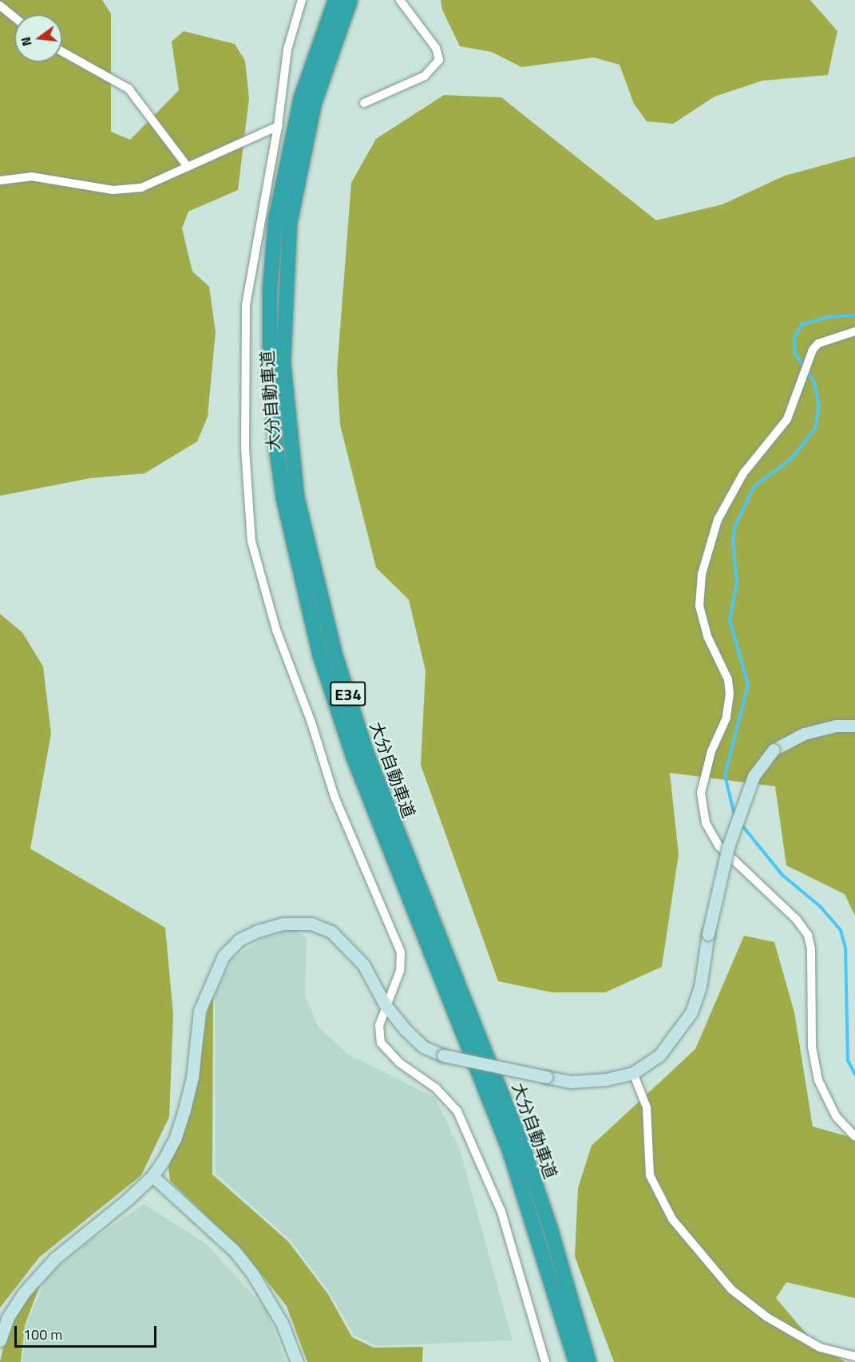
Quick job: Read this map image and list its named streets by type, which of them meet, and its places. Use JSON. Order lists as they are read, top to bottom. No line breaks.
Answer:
{"streets":{"highway":["大分自動車道","E34"]},"scale_bar":"100 m","north":"left"}
